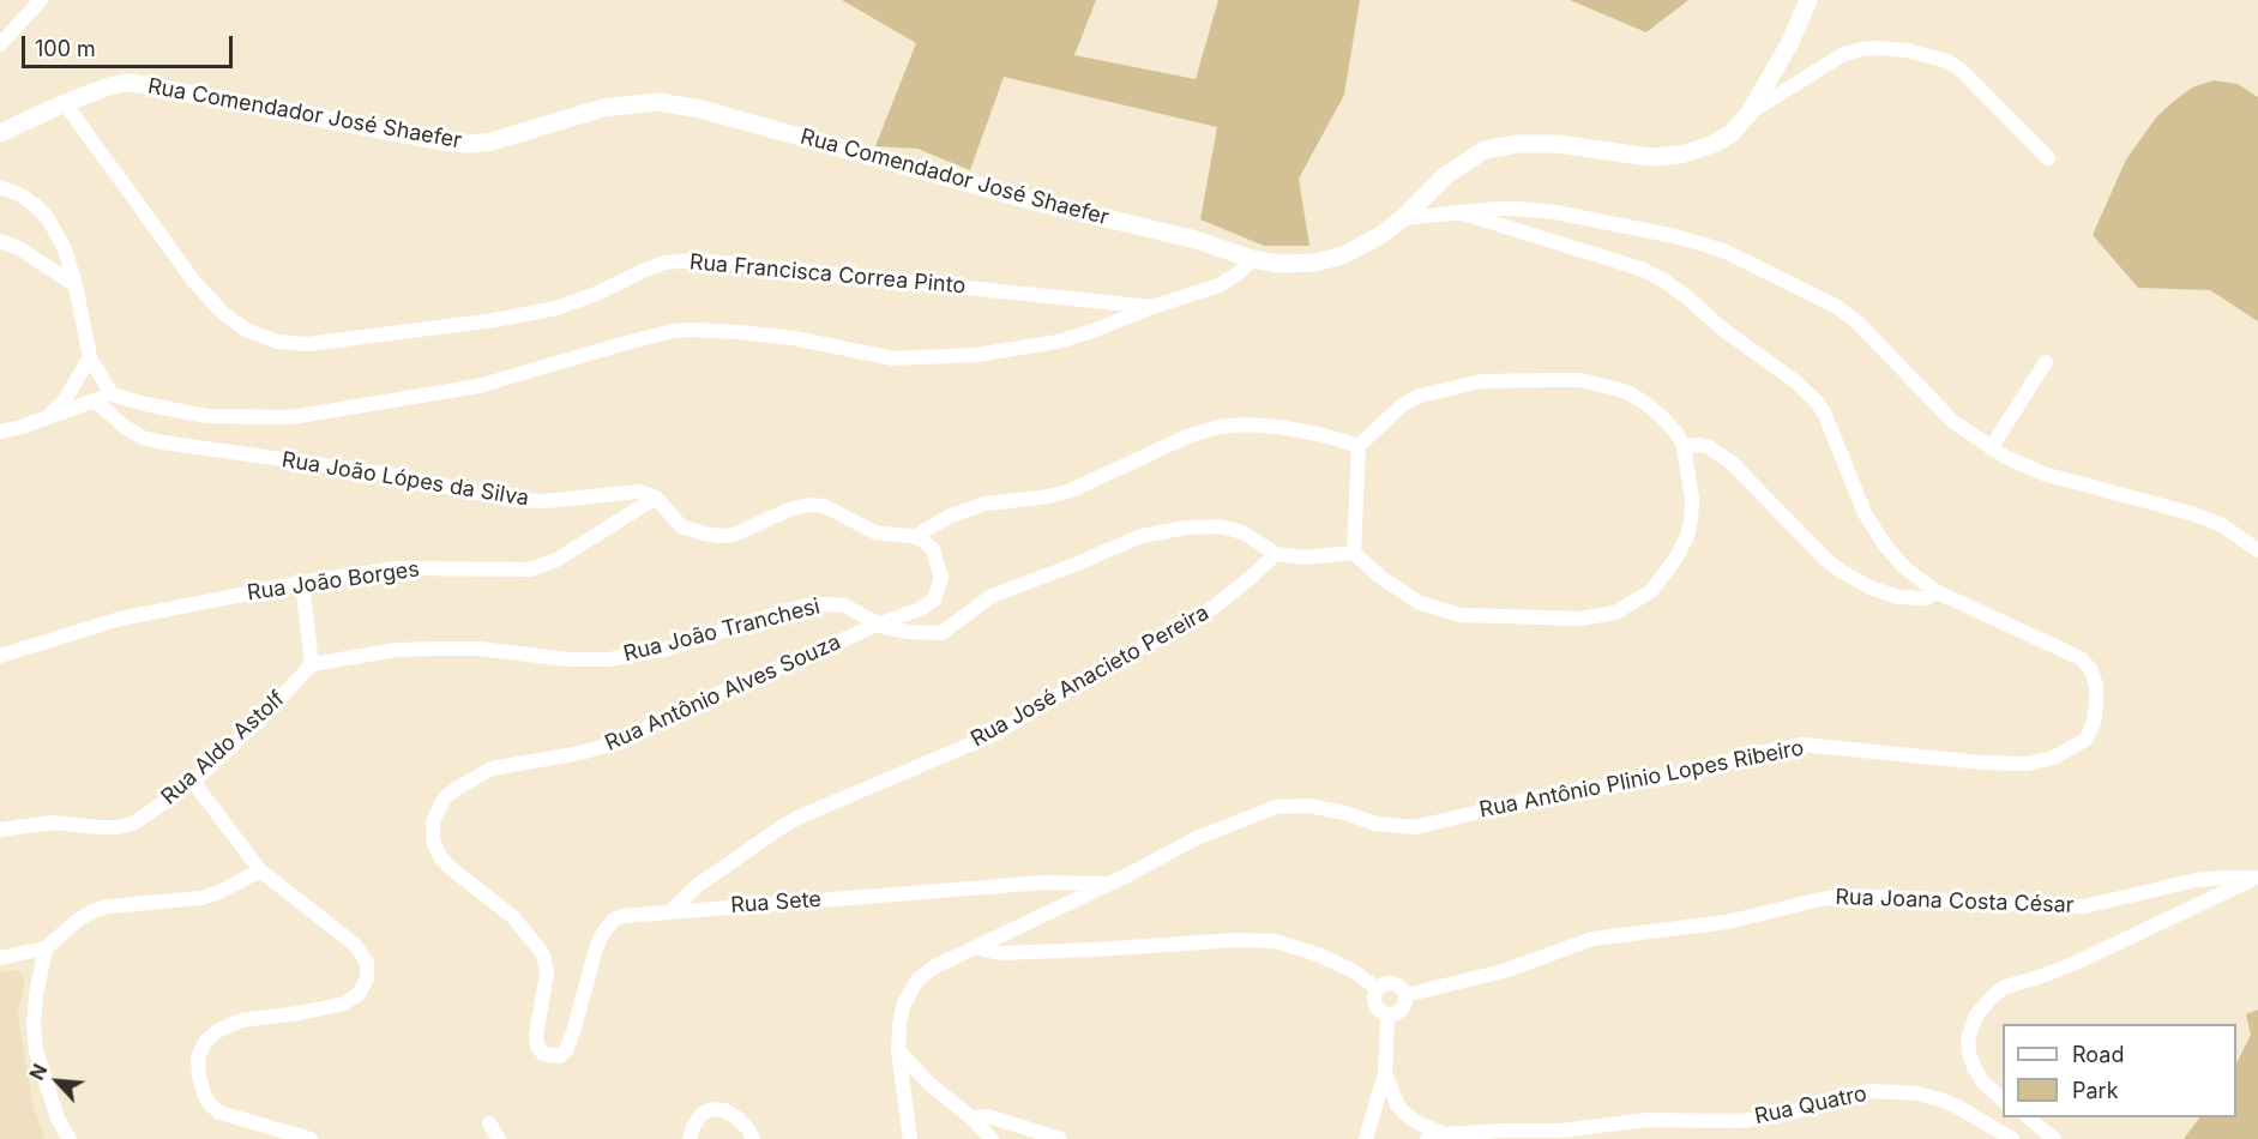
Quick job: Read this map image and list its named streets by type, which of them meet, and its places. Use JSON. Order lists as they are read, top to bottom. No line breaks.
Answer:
{"streets":{"street":["Rua Comendador José Shaefer","Rua Francisca Correa Pinto","Rua João Lópes da Silva","Rua João Borges","Rua João Tranchesi","Rua José Anacieto Pereira","Rua Antônio Alves Souza","Rua Aldo Astolf","Rua Antônio Plinio Lopes Ribeiro","Rua Joana Costa César","Rua Sete","Rua Quatro"]},"crossings":[["Rua Comendador José Shaefer","Rua Francisca Correa Pinto"],["Rua João Lópes da Silva","Rua João Borges"],["Rua João Tranchesi","Rua José Anacieto Pereira"],["Rua João Tranchesi","Rua Antônio Alves Souza"],["Rua João Tranchesi","Rua Aldo Astolf"],["Rua José Anacieto Pereira","Rua Sete"],["Rua Antônio Alves Souza","Rua Sete"],["Rua Antônio Plinio Lopes Ribeiro","Rua Sete"]],"legend":["Road","Park"],"scale_bar":"100 m","north":"top left"}
